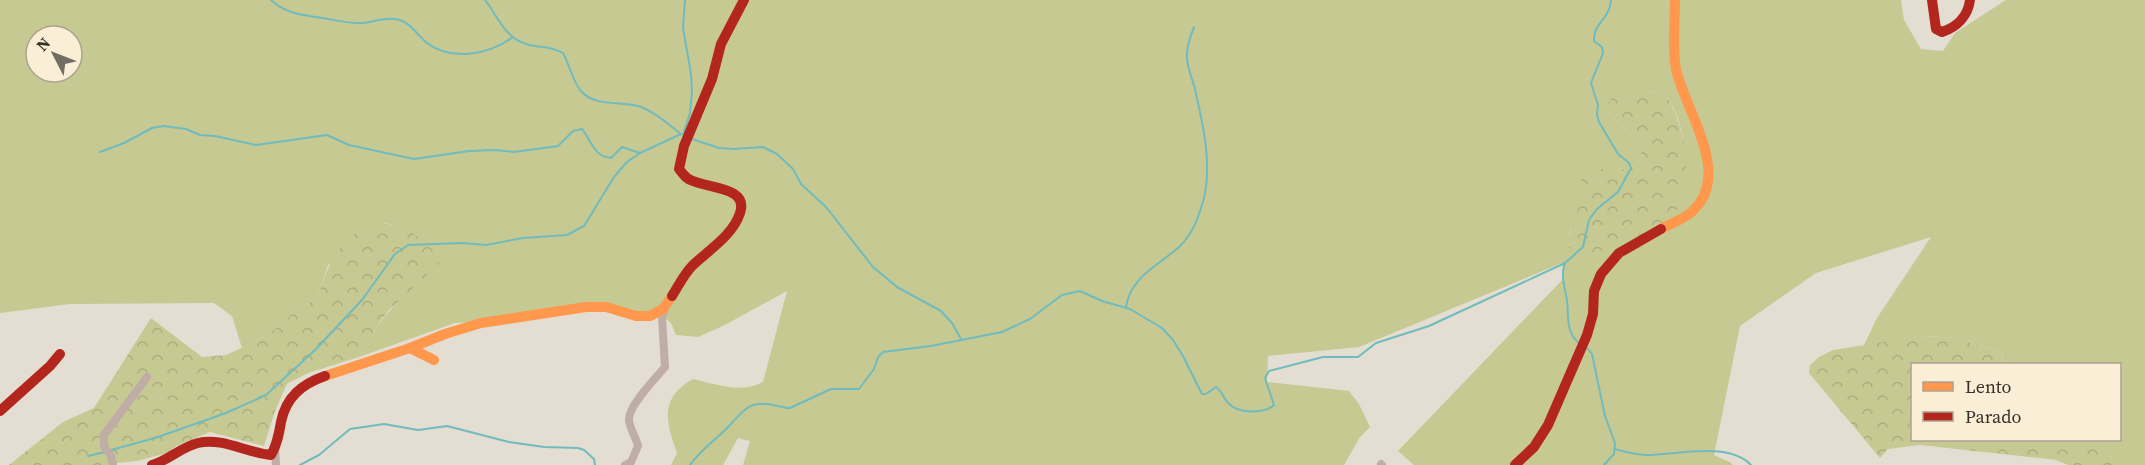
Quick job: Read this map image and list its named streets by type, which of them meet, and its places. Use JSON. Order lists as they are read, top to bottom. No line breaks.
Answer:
{"legend":["Lento","Parado"],"north":"top left"}
